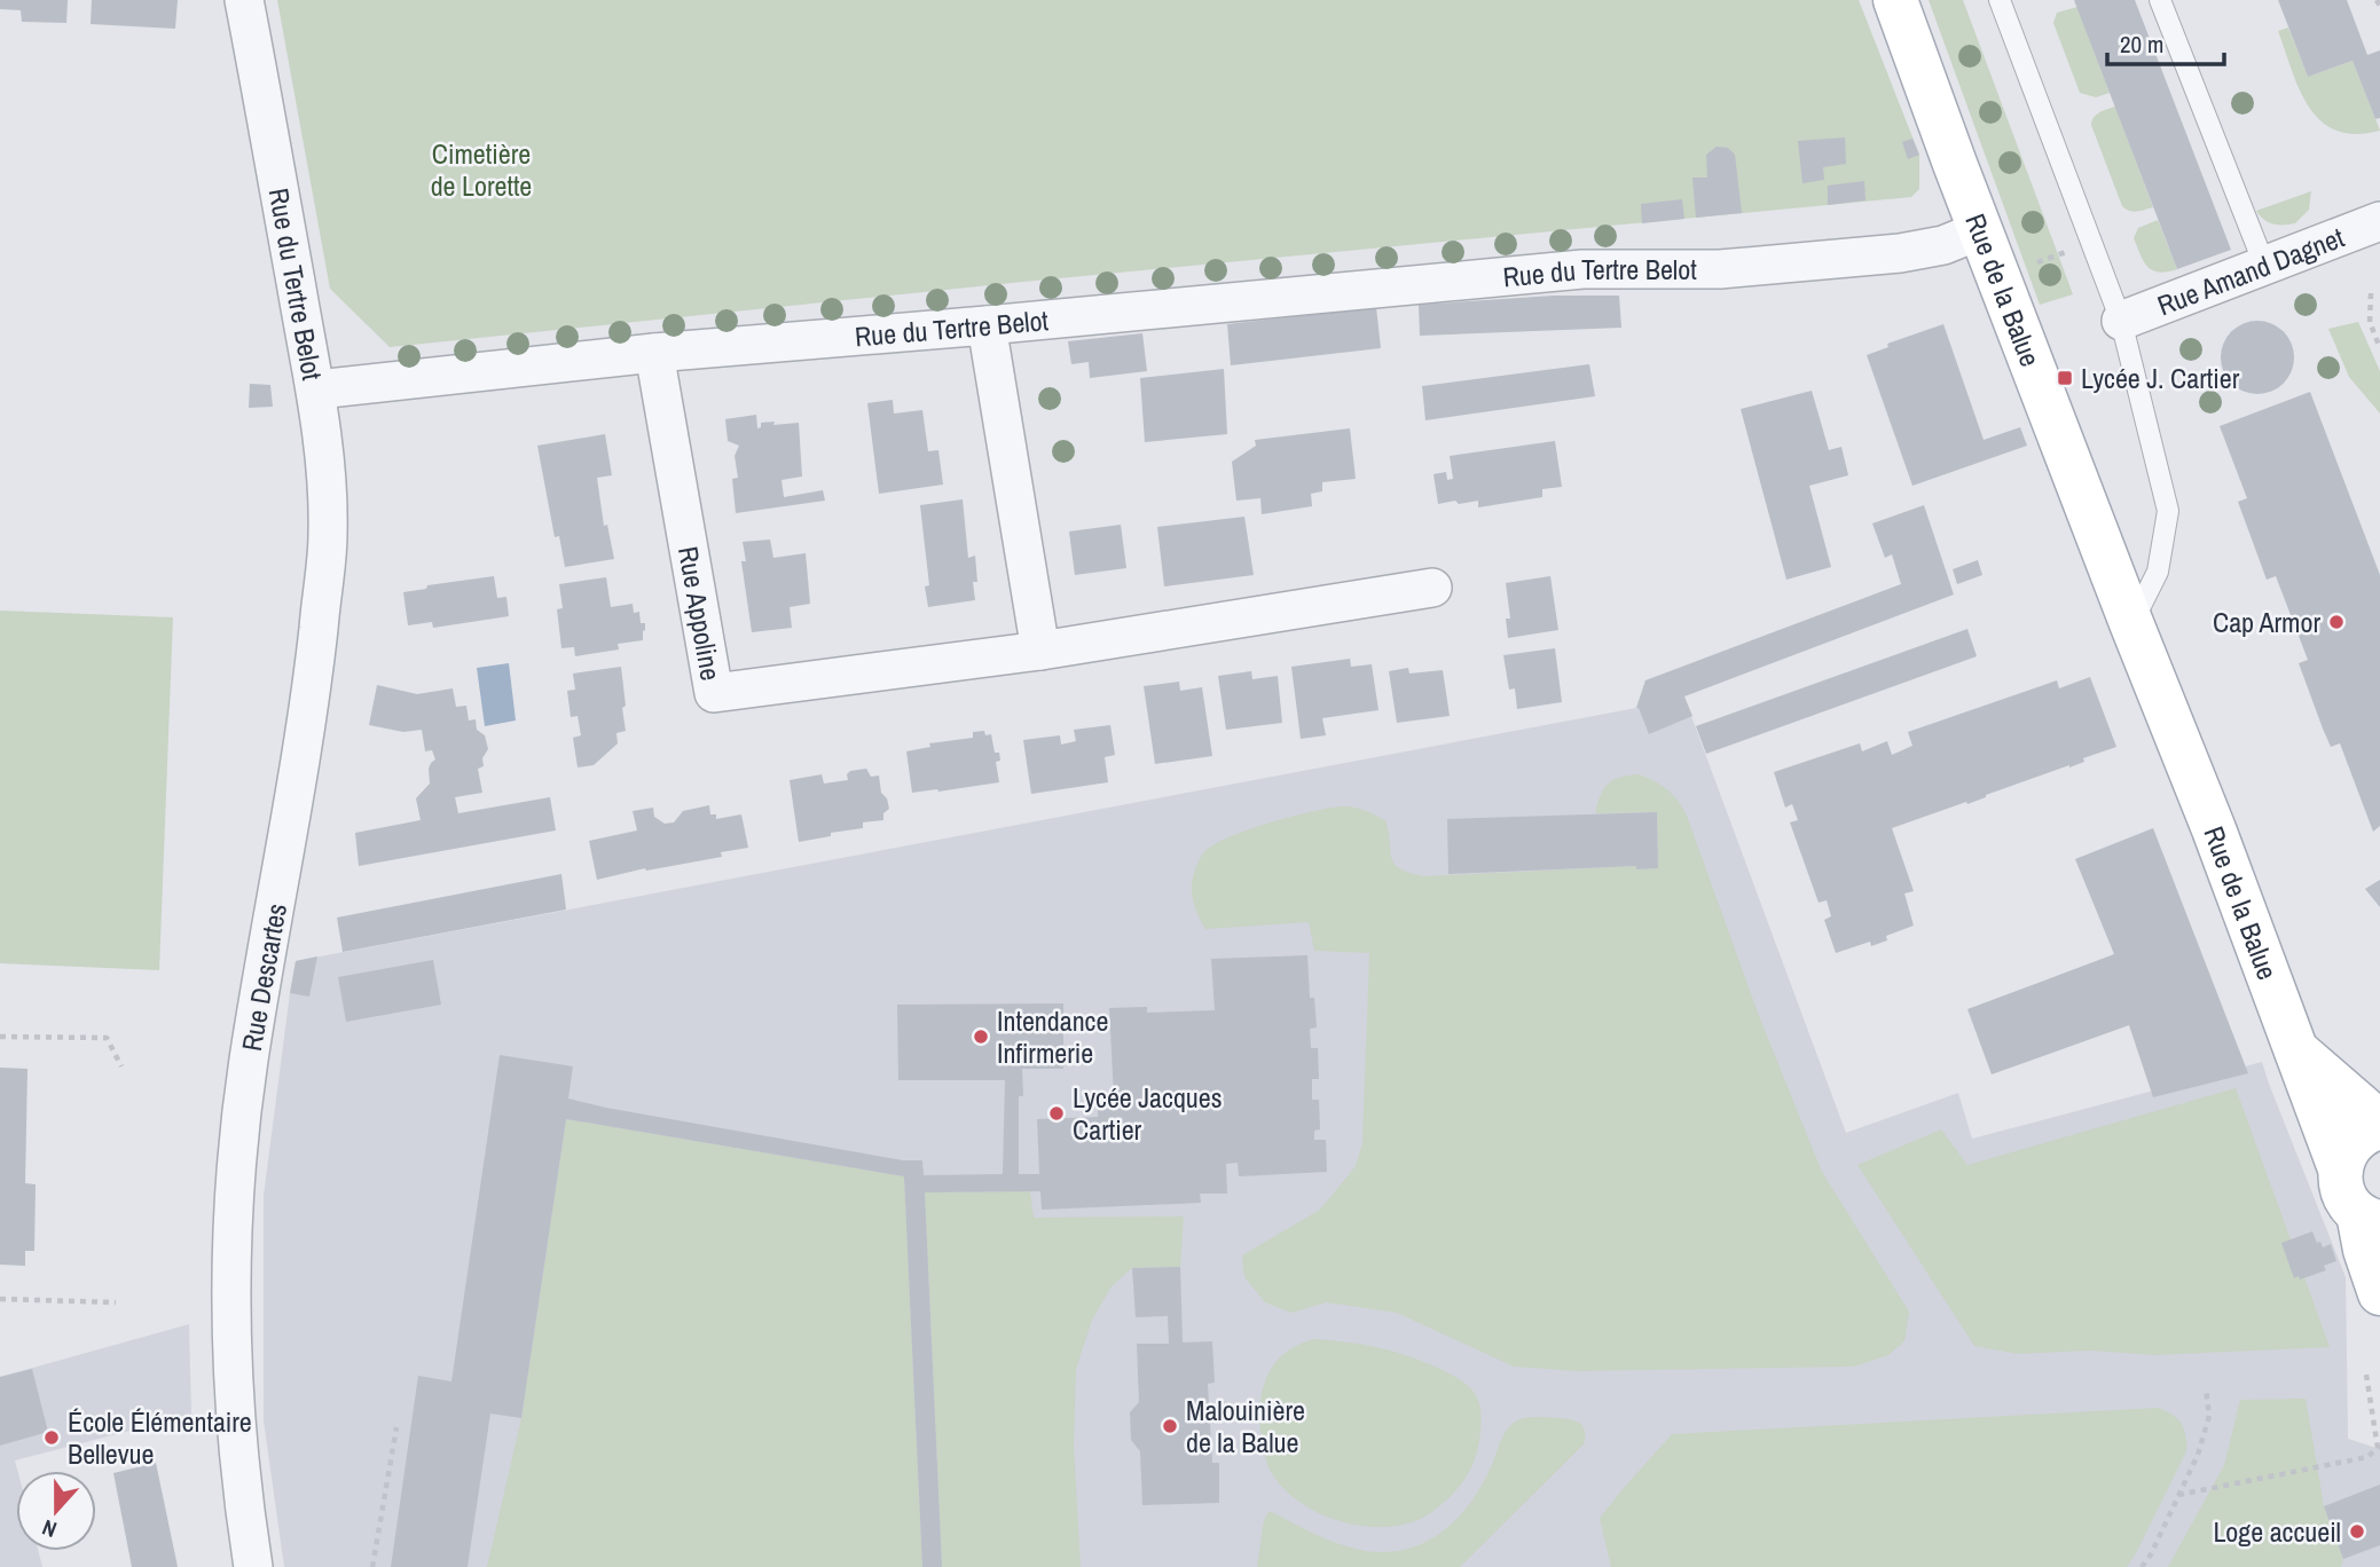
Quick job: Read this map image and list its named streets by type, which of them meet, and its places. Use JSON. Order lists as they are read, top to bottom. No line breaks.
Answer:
{"streets":{"main road":["Rue de la Balue"],"street":["Rue Amand Dagnet","Rue du Tertre Belot","Rue Appoline","Rue Descartes"]},"crossings":[["Rue du Tertre Belot","Rue de la Balue"],["Rue du Tertre Belot","Rue Appoline"],["Rue du Tertre Belot","Rue Descartes"]],"parks":["Cimetière de Lorette"],"places":{"transit":["Lycée J. Cartier"],"other":["Cap Armor","Intendance Infirmerie","Lycée Jacques Cartier","Malouinière de la Balue","École Élémentaire Bellevue","Loge accueil"]},"scale_bar":"20 m","north":"bottom"}
